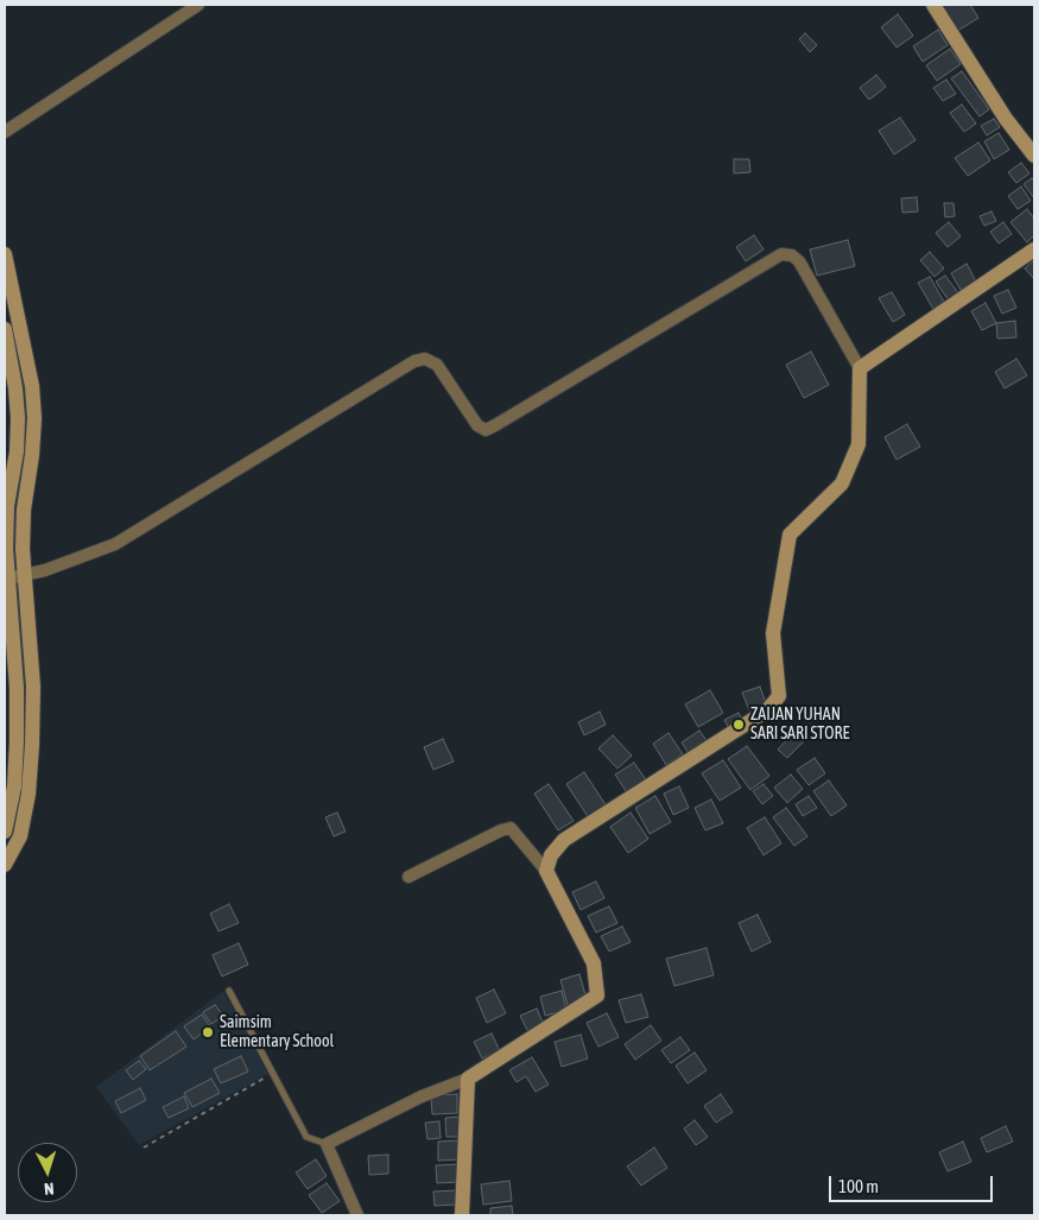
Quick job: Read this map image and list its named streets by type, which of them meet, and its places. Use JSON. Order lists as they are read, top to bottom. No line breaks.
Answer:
{"places":["ZAIJAN YUHAN SARI SARI STORE","Saimsim Elementary School"],"scale_bar":"100 m","north":"bottom"}
